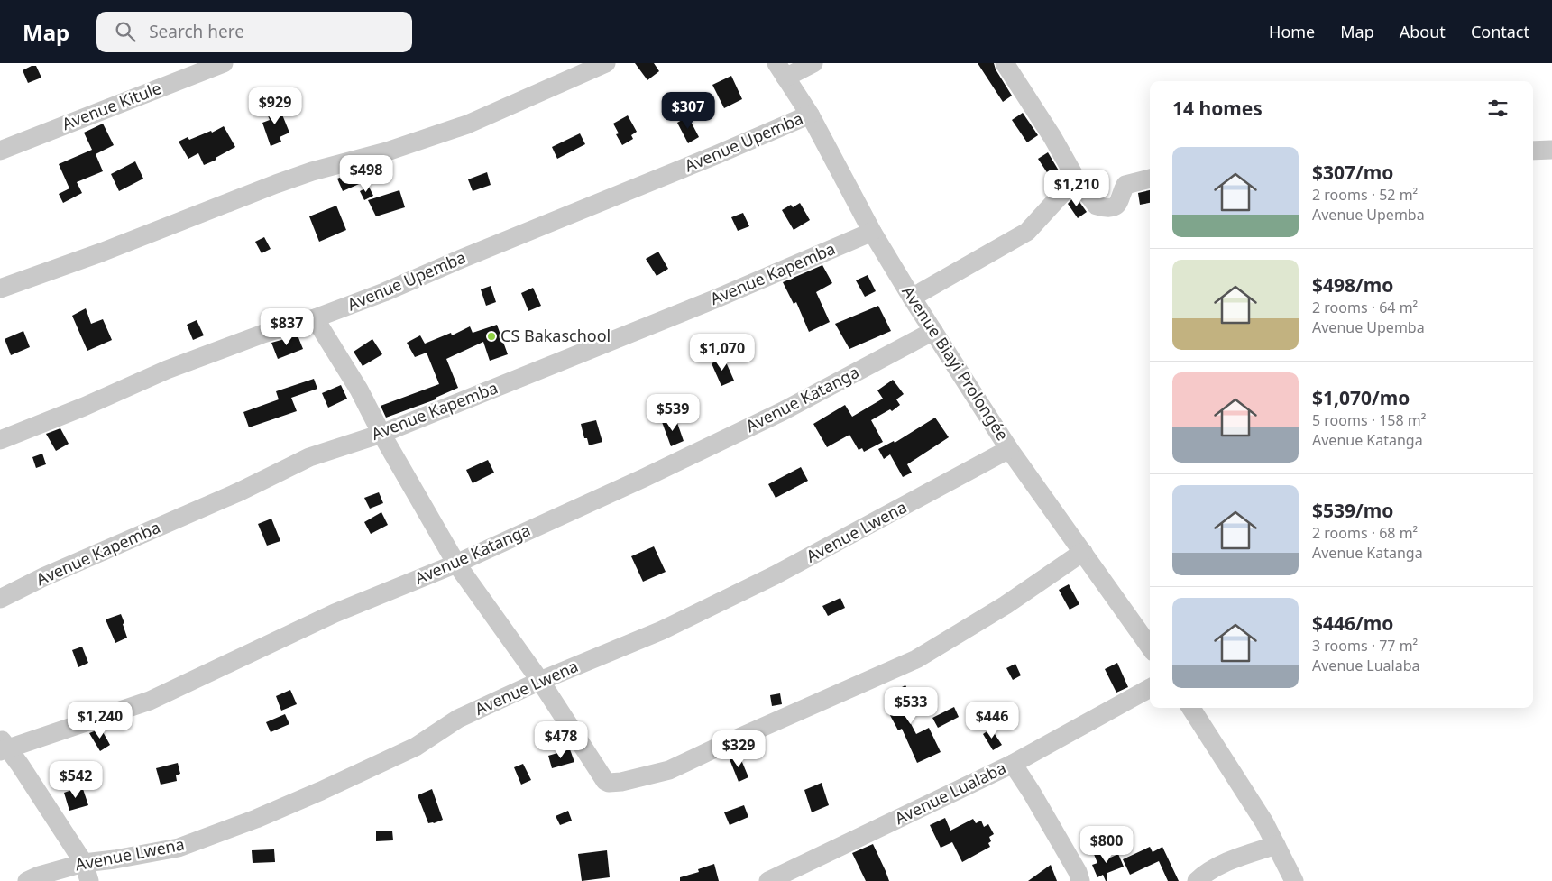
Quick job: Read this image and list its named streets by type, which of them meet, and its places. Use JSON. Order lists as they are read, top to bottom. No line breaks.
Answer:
{"streets":{"street":["Avenue Kitule","Avenue Upemba","Avenue Kapemba","Avenue Biayi Prolongée","Avenue Katanga","Avenue Lwena","Avenue Lualaba"]},"crossings":[["Avenue Upemba","Avenue Biayi Prolongée"],["Avenue Kapemba","Avenue Biayi Prolongée"],["Avenue Biayi Prolongée","Avenue Katanga"],["Avenue Biayi Prolongée","Avenue Lwena"]],"places":["CS Bakaschool"],"page":{"header":"Map","search":"Search here","nav":["Home","Map","About","Contact"],"heading":"14 homes","price":["$929","$307","$498","$1,210","$837","$1,070","$539","$533","$1,240","$446","$478","$329","$542","$800"],"list":[{"name":"$307/mo","note":"2 rooms · 52 m² · Avenue Upemba"},{"name":"$498/mo","note":"2 rooms · 64 m² · Avenue Upemba"},{"name":"$1,070/mo","note":"5 rooms · 158 m² · Avenue Katanga"},{"name":"$539/mo","note":"2 rooms · 68 m² · Avenue Katanga"},{"name":"$446/mo","note":"3 rooms · 77 m² · Avenue Lualaba"}]}}
